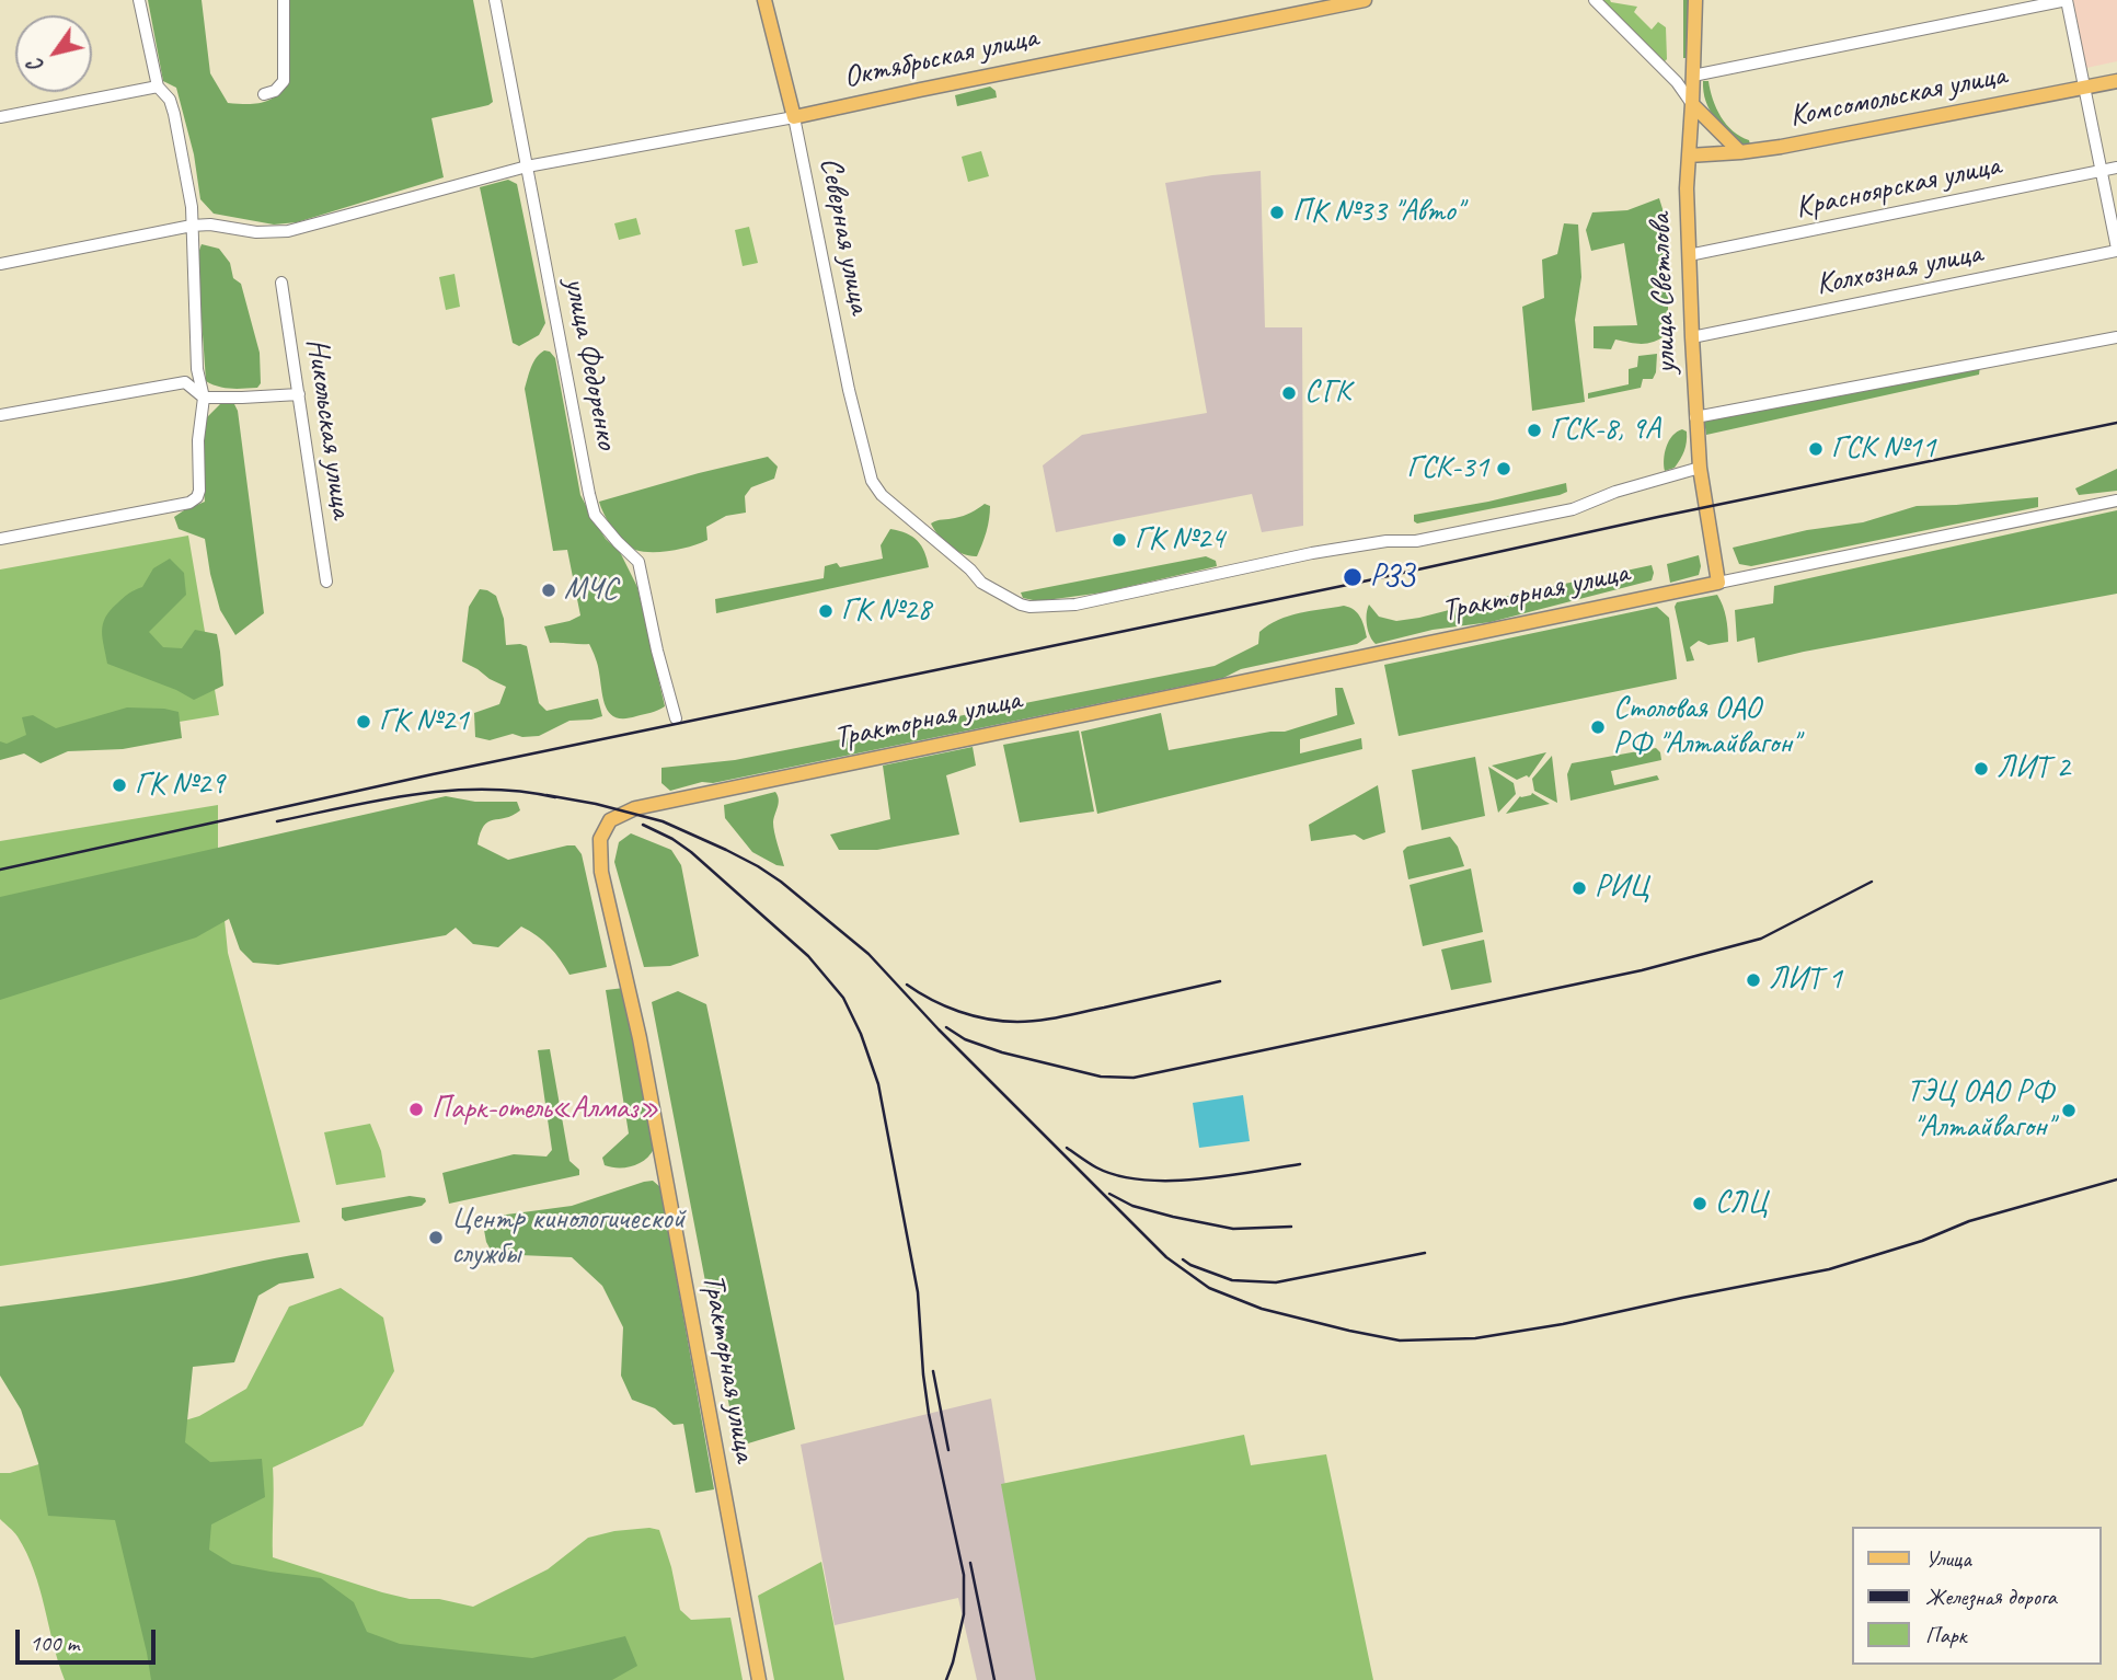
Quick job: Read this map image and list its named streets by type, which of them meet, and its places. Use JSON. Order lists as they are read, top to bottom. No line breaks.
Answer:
{"streets":{"main road":["Октябрьская улица","Комсомольская улица","Северная улица","улица Светлова","Тракторная улица"],"street":["Красноярская улица","Колхозная улица","улица Федоренко","Никольская улица"]},"crossings":[["Октябрьская улица","Северная улица"],["Октябрьская улица","улица Федоренко"],["Комсомольская улица","улица Светлова"],["Красноярская улица","улица Светлова"],["Северная улица","улица Светлова"],["Колхозная улица","улица Светлова"],["улица Светлова","Тракторная улица"]],"places":["ПК №33 \"Авто\"","СГК","ГСК-8, 9А","ГСК №11","ГСК-31","ГК №24","РЗЗ","МЧС","ГК №28","ГК №21","Столовая ОАО РФ \"Алтайвагон\"","ЛИТ 2","ГК №29","РИЦ","ЛИТ 1","Парк-отель«Алмаз»","ТЭЦ ОАО РФ \"Алтайвагон\"","СЛЦ","Центр кинологической службы"],"legend":["Улица","Железная дорога","Парк"],"scale_bar":"100 m","north":"bottom left"}
